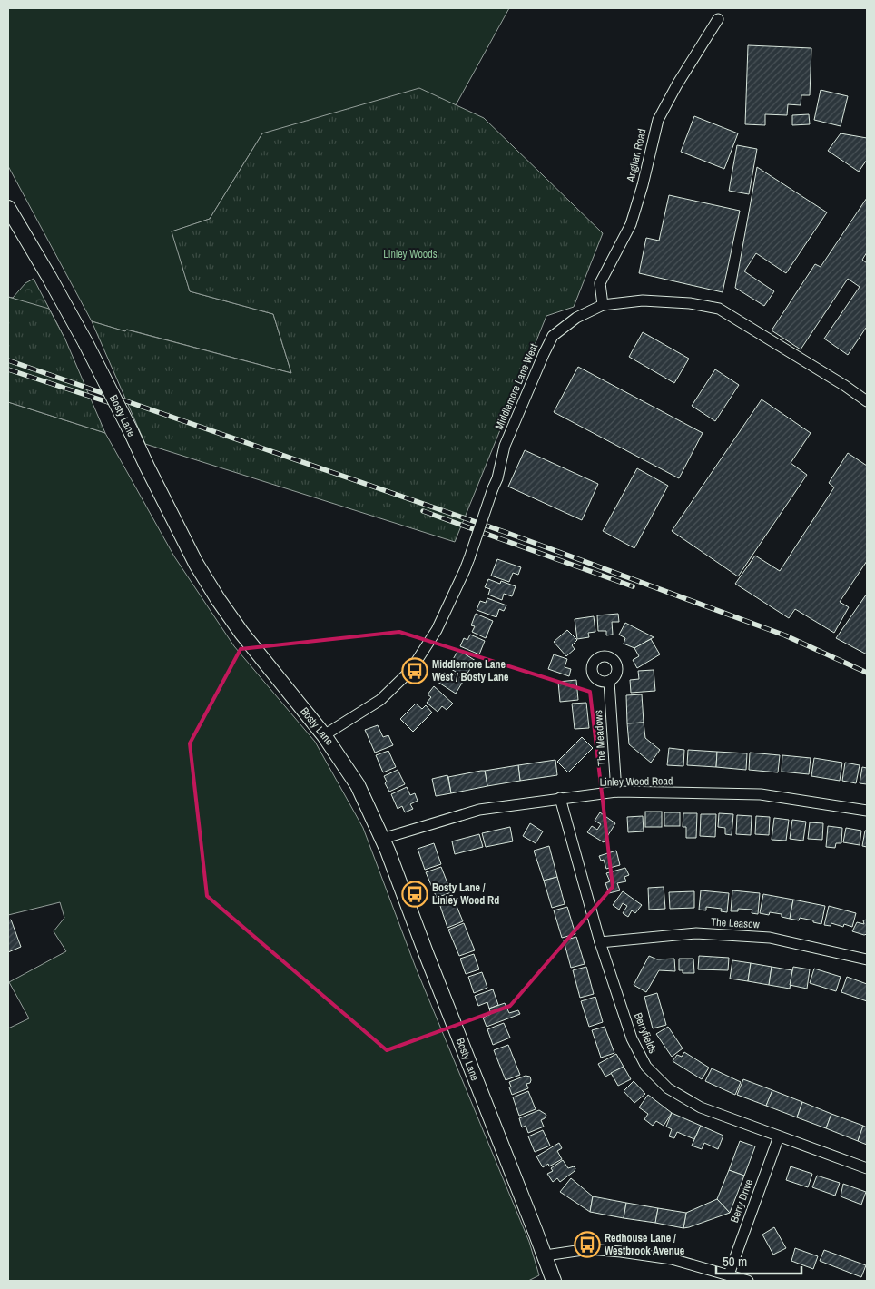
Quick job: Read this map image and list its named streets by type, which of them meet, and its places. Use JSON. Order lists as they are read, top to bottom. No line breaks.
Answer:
{"streets":{"main road":["Bosty Lane"],"street":["Anglian Road","Middlemore Lane West","The Meadows","Linley Wood Road","The Leasow","Berryfields","Berry Drive"]},"crossings":[["Anglian Road","Middlemore Lane West"],["Middlemore Lane West","Bosty Lane"],["Bosty Lane","Linley Wood Road"],["The Meadows","Linley Wood Road"],["Linley Wood Road","Berryfields"],["The Leasow","Berryfields"],["Berryfields","Berry Drive"]],"parks":["Linley Woods"],"places":{"bus stop":["Middlemore Lane West / Bosty Lane","Bosty Lane / Linley Wood Rd","Redhouse Lane / Westbrook Avenue"]},"scale_bar":"50 m"}
